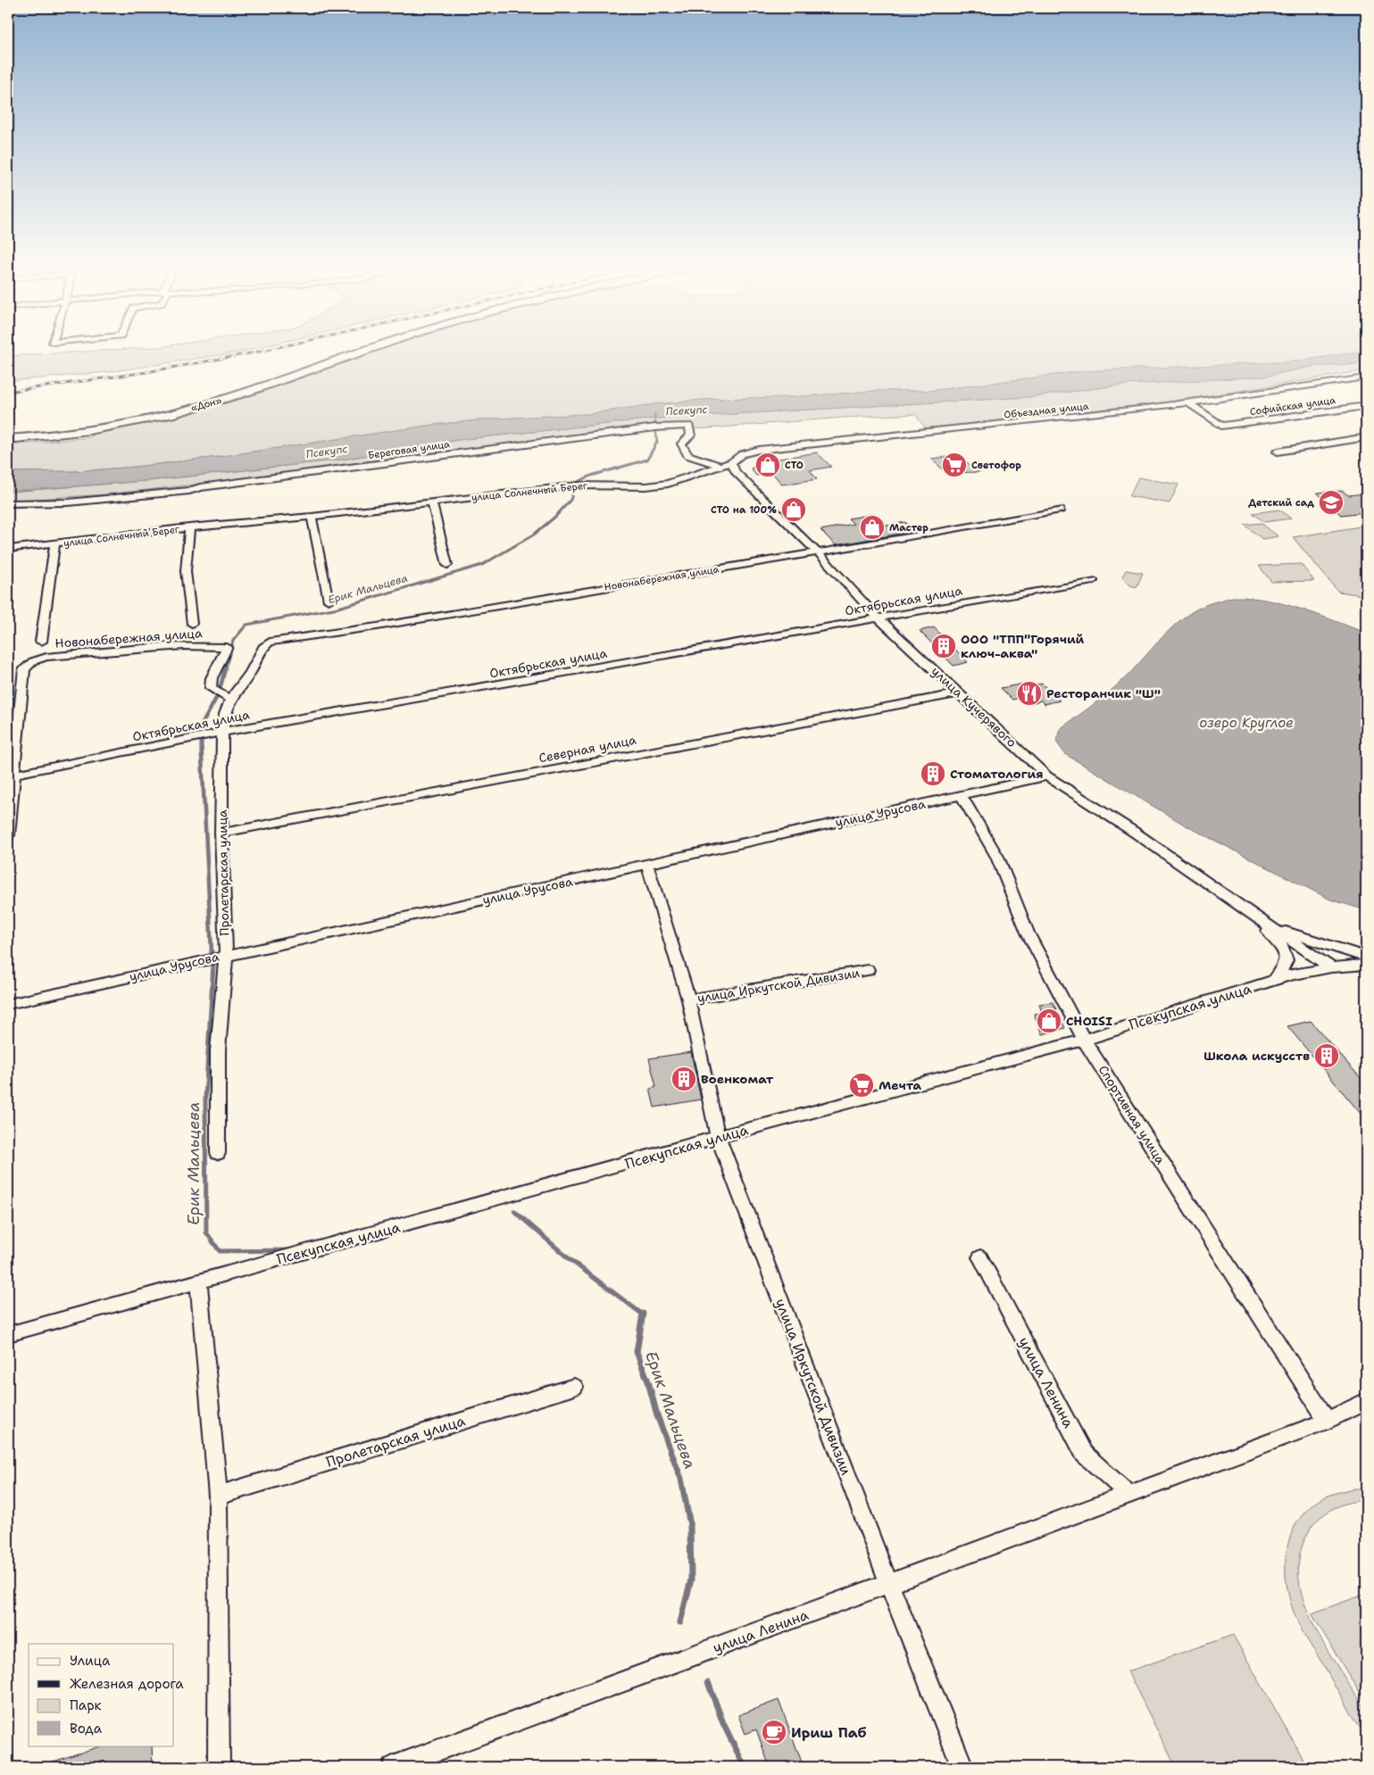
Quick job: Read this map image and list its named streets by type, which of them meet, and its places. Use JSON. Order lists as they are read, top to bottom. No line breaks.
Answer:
{"streets":{"highway":["«Дон»"],"street":["Софийская улица","Объездная улица","Береговая улица","улица Солнечный Берег","Новонабережная улица","Октябрьская улица","улица Кучерявого","Северная улица","улица Урусова","Пролетарская улица","улица Иркутской Дивизии","Псекупская улица","Спортивная улица","улица Ленина"]},"crossings":[["Софийская улица","Объездная улица"],["Объездная улица","улица Солнечный Берег"],["Объездная улица","улица Кучерявого"],["Береговая улица","улица Солнечный Берег"],["улица Солнечный Берег","улица Кучерявого"],["Новонабережная улица","Октябрьская улица"],["Новонабережная улица","улица Кучерявого"],["Новонабережная улица","Пролетарская улица"],["Октябрьская улица","улица Кучерявого"],["Октябрьская улица","Пролетарская улица"],["улица Кучерявого","Северная улица"],["улица Кучерявого","улица Урусова"],["улица Кучерявого","Псекупская улица"],["Северная улица","Пролетарская улица"],["улица Урусова","Пролетарская улица"],["улица Урусова","улица Иркутской Дивизии"],["улица Урусова","Спортивная улица"],["улица Иркутской Дивизии","Псекупская улица"],["улица Иркутской Дивизии","улица Ленина"],["Псекупская улица","Спортивная улица"],["Спортивная улица","улица Ленина"]],"water":["Псекупс","Ерик Мальцева","озеро Круглое"],"places":{"shop":["СТО","СТО на 100%","Мастер","CHOISI"],"supermarket":["Светофор","Мечта"],"school or university":["Детский сад"],"building":["ООО \"ТПП\"Горячий ключ-аква\"","Стоматология","Школа искусств","Военкомат"],"restaurant":["Ресторанчик \"Ш\""],"cafe":["Ириш Паб"]},"legend":["Улица","Железная дорога","Парк","Вода"]}
